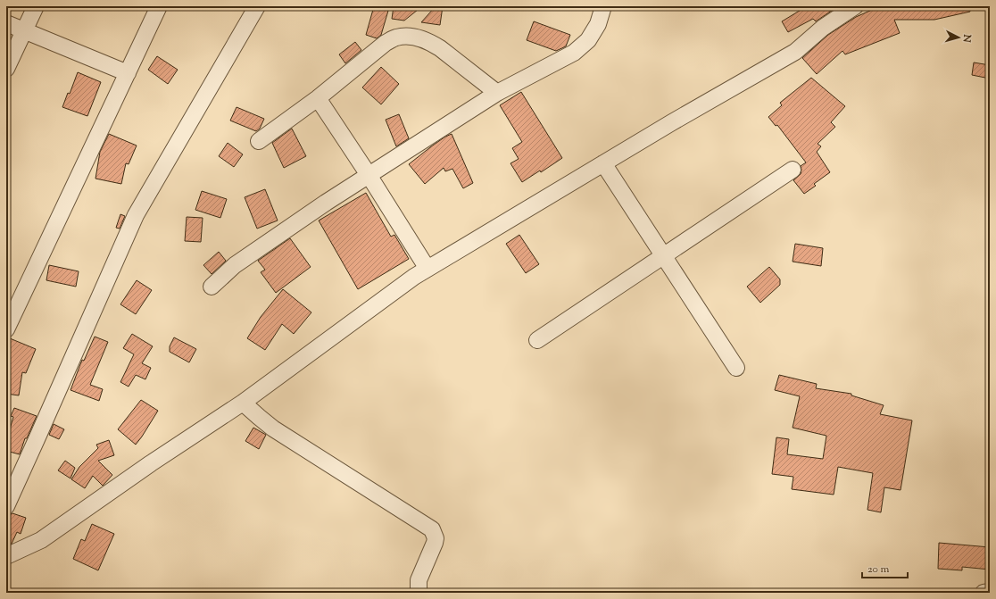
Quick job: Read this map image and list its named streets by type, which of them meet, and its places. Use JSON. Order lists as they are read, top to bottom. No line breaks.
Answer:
{"scale_bar":"20 m","north":"right"}
